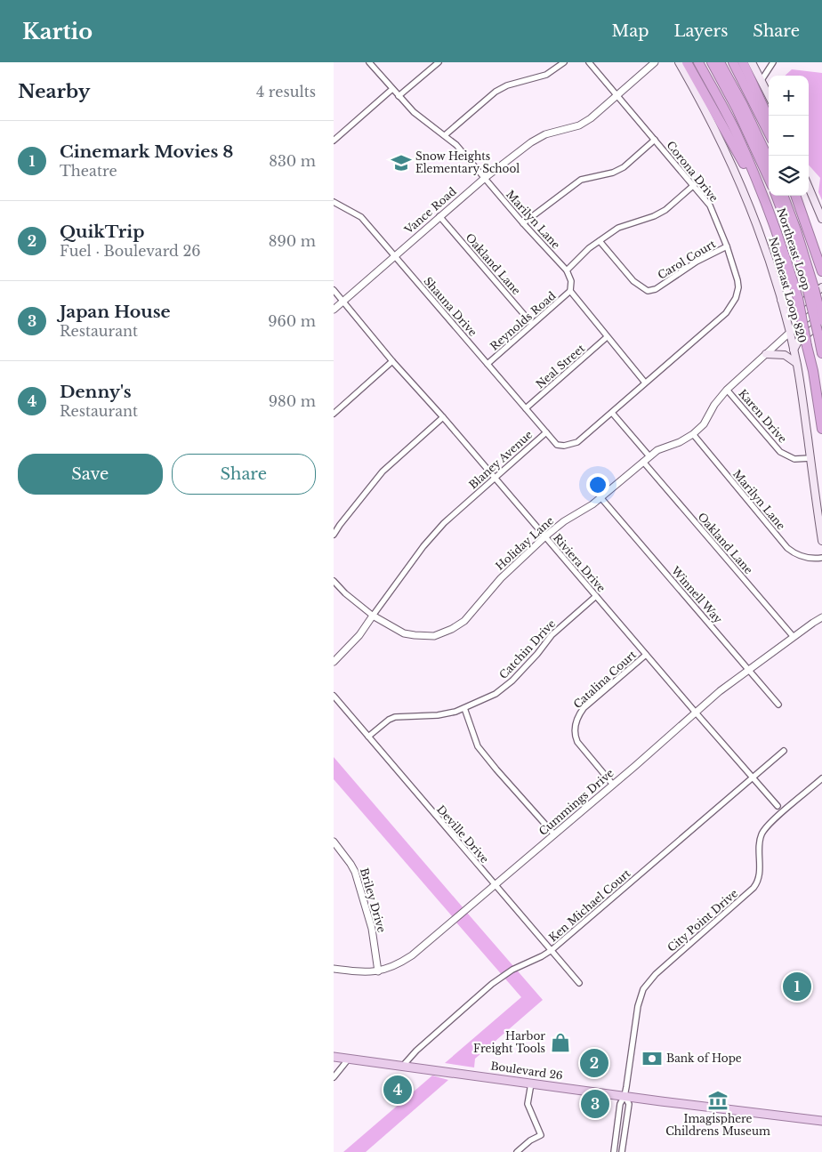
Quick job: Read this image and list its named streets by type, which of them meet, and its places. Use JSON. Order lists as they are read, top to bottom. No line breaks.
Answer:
{"streets":{"highway":["Northeast Loop"],"main road":["Northeast Loop 820","Boulevard 26"],"street":["Corona Drive","Vance Road","Marilyn Lane","Carol Court","Oakland Lane","Shauna Drive","Reynolds Road","Neal Street","Karen Drive","Blaney Avenue","Holiday Lane","Riviera Drive","Winnell Way","Catchin Drive","Catalina Court","Cummings Drive","Deville Drive","Briley Drive","Ken Michael Court","City Point Drive"]},"crossings":[["Corona Drive","Vance Road"],["Corona Drive","Carol Court"],["Corona Drive","Blaney Avenue"],["Vance Road","Marilyn Lane"],["Vance Road","Oakland Lane"],["Vance Road","Shauna Drive"],["Vance Road","Riviera Drive"],["Marilyn Lane","Holiday Lane"],["Oakland Lane","Reynolds Road"],["Oakland Lane","Holiday Lane"],["Oakland Lane","Cummings Drive"],["Northeast Loop 820","Karen Drive"],["Northeast Loop 820","Holiday Lane"],["Shauna Drive","Reynolds Road"],["Shauna Drive","Neal Street"],["Shauna Drive","Blaney Avenue"],["Karen Drive","Holiday Lane"],["Blaney Avenue","Holiday Lane"],["Blaney Avenue","Riviera Drive"],["Holiday Lane","Riviera Drive"],["Holiday Lane","Winnell Way"],["Riviera Drive","Catchin Drive"],["Riviera Drive","Catalina Court"],["Riviera Drive","Cummings Drive"],["Riviera Drive","Ken Michael Court"],["Winnell Way","Cummings Drive"],["Catchin Drive","Deville Drive"],["Catalina Court","Cummings Drive"],["Cummings Drive","Deville Drive"],["Cummings Drive","Briley Drive"],["Deville Drive","Ken Michael Court"],["Ken Michael Court","Boulevard 26"],["City Point Drive","Boulevard 26"]],"places":{"school or university":["Snow Heights Elementary School"],"shop":["Harbor Freight Tools"],"bank":["Bank of Hope"],"museum":["Imagisphere Childrens Museum"]},"page":{"header":"Kartio","nav":["Map","Layers","Share"],"heading":["Nearby","4 results"],"map_buttons":["+","−"],"list":[{"mark":"1","name":"Cinemark Movies 8","note":"Theatre","value":"830 m"},{"mark":"2","name":"QuikTrip","note":"Fuel · Boulevard 26","value":"890 m"},{"mark":"3","name":"Japan House","note":"Restaurant","value":"960 m"},{"mark":"4","name":"Denny's","note":"Restaurant","value":"980 m"}],"buttons":["Save","Share"],"pins":["1","2","4","3"]}}
